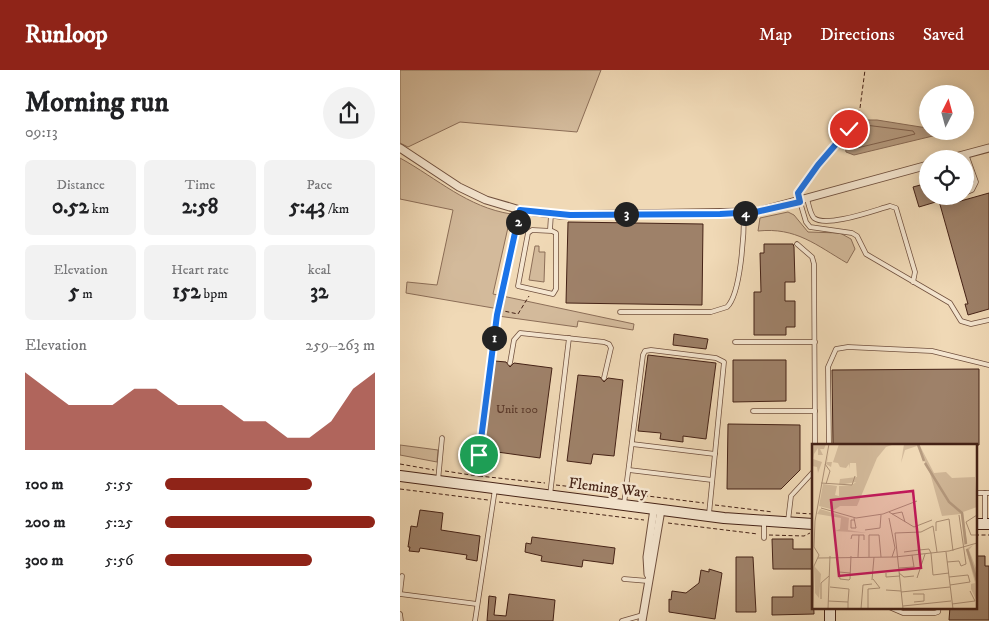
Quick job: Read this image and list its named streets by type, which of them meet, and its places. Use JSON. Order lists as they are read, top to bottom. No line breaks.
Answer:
{"streets":{"street":["Fleming Way"]},"house_numbers":["Unit 100"],"north":"top","page":{"header":"Runloop","nav":["Map","Directions","Saved"],"heading":["Morning run","09:13"],"stats":[["Distance","0.52 km"],["Time","2:58"],["Pace","5:43 /km"],["Elevation","5 m"],["Heart rate","152 bpm"],["kcal","32"]],"pins":["4","3","2","1"],"chart":["Elevation","259–263 m"],"list":[{"name":"100 m","note":"5:55"},{"name":"200 m","note":"5:25"},{"name":"300 m","note":"5:56"}]}}
